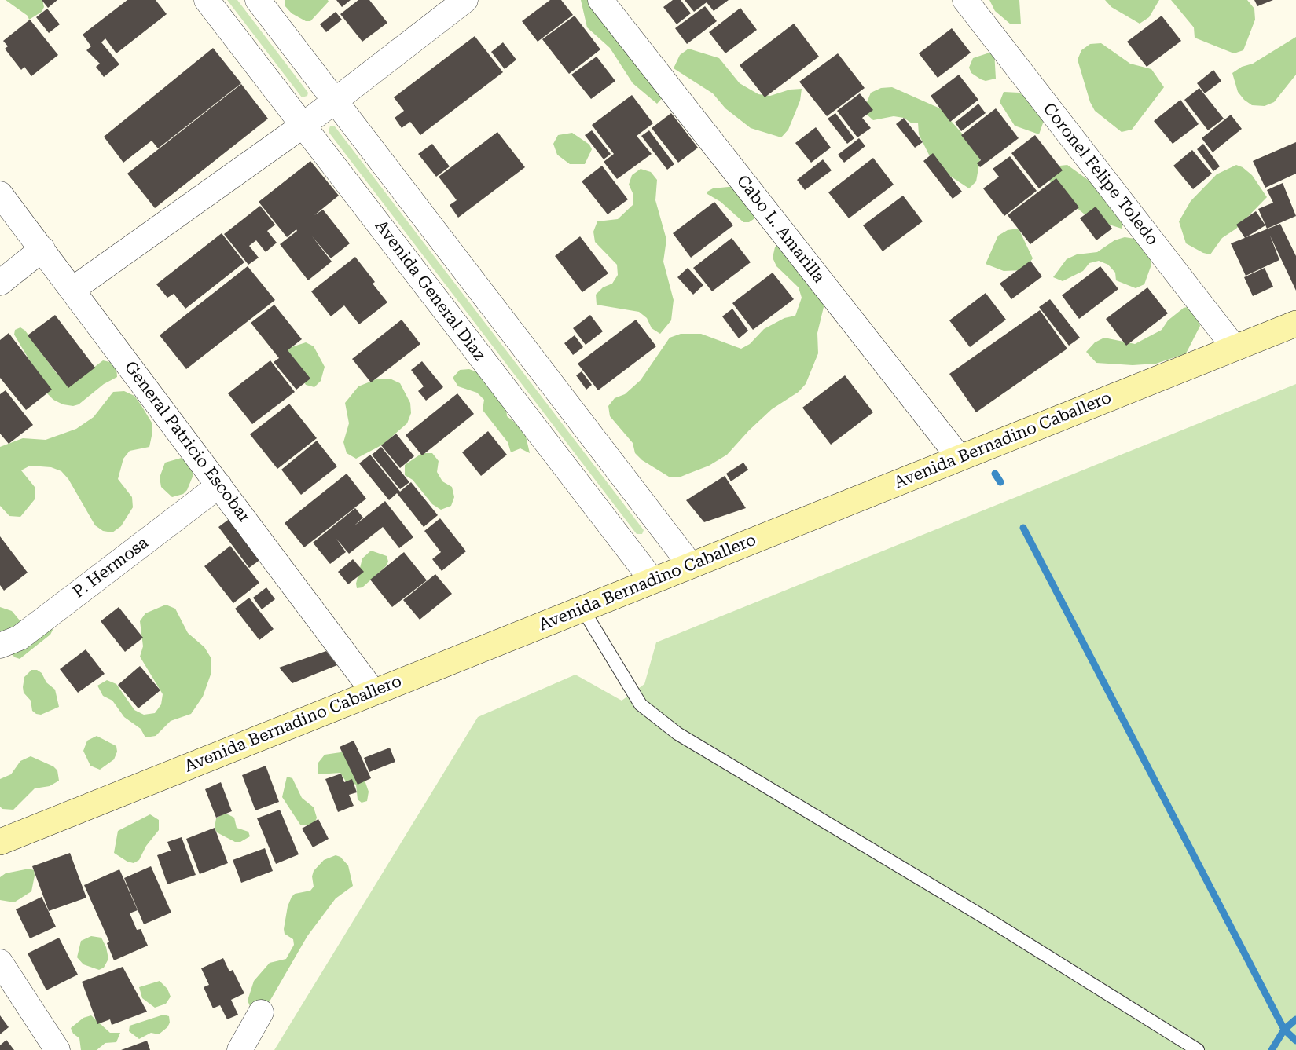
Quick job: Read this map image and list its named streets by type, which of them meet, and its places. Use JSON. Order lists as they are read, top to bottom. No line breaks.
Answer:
{"streets":{"street":["Coronel Felipe Toledo","Cabo L. Amarilla","Avenida General Diaz","Avenida Bernadino Caballero","General Patricio Escobar","P. Hermosa"]},"crossings":[["Coronel Felipe Toledo","Avenida Bernadino Caballero"],["Cabo L. Amarilla","Avenida Bernadino Caballero"],["Avenida General Diaz","Avenida Bernadino Caballero"],["Avenida Bernadino Caballero","General Patricio Escobar"],["General Patricio Escobar","P. Hermosa"]]}
